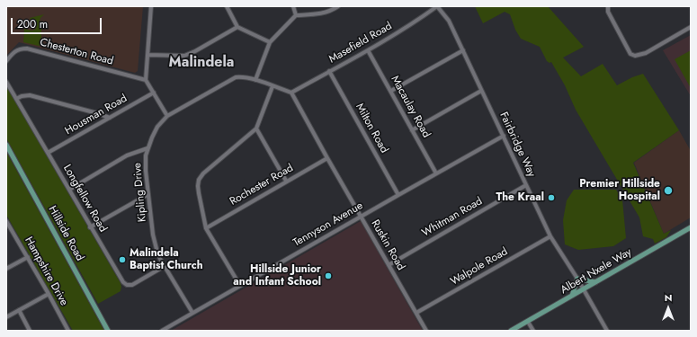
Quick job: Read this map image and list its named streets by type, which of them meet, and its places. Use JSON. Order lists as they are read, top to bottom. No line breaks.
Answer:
{"streets":{"main road":["Hillside Road","Albert Nxele Way"],"street":["Masefield Road","Chesterton Road","Macaulay Road","Housman Road","Milton Road","Fairbridge Way","Rochester Road","Kipling Drive","Longfellow Road","Whitman Road","Tennyson Avenue","Ruskin Road","Walpole Road","Hampshire Drive"]},"crossings":[["Masefield Road","Macaulay Road"],["Masefield Road","Milton Road"],["Masefield Road","Fairbridge Way"],["Masefield Road","Kipling Drive"],["Masefield Road","Ruskin Road"],["Macaulay Road","Tennyson Avenue"],["Housman Road","Longfellow Road"],["Milton Road","Tennyson Avenue"],["Fairbridge Way","Whitman Road"],["Fairbridge Way","Tennyson Avenue"],["Fairbridge Way","Walpole Road"],["Fairbridge Way","Albert Nxele Way"],["Rochester Road","Ruskin Road"],["Kipling Drive","Longfellow Road"],["Kipling Drive","Tennyson Avenue"],["Kipling Drive","Ruskin Road"],["Whitman Road","Ruskin Road"],["Tennyson Avenue","Ruskin Road"],["Ruskin Road","Walpole Road"]],"districts":["Malindela"],"places":["Premier Hillside Hospital","The Kraal","Malindela Baptist Church","Hillside Junior and Infant School"],"scale_bar":"200 m","north":"top"}
